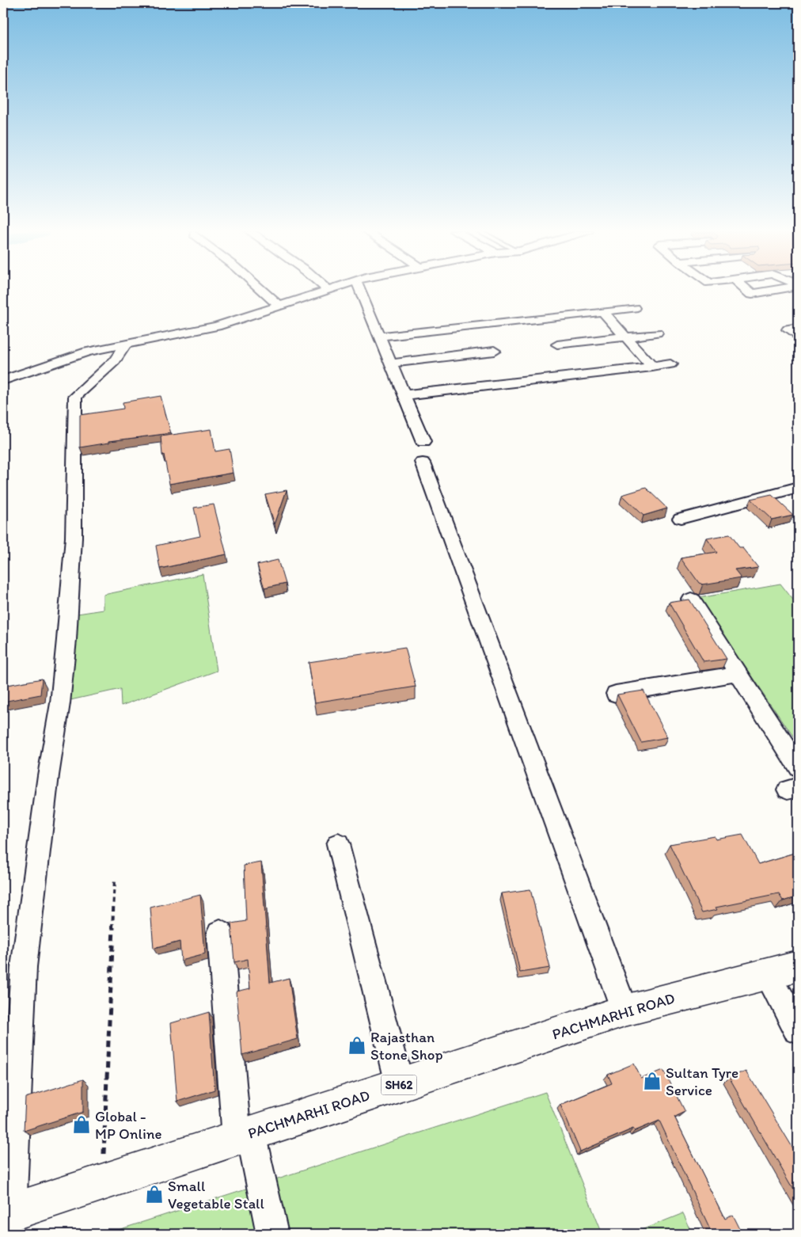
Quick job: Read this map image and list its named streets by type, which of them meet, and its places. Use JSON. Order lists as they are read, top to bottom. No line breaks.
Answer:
{"streets":{"main road":["PACHMARHI ROAD","SH62"]},"places":{"shop":["Rajasthan Stone Shop","Sultan Tyre Service","Global - MP Online","Small Vegetable Stall"]}}
